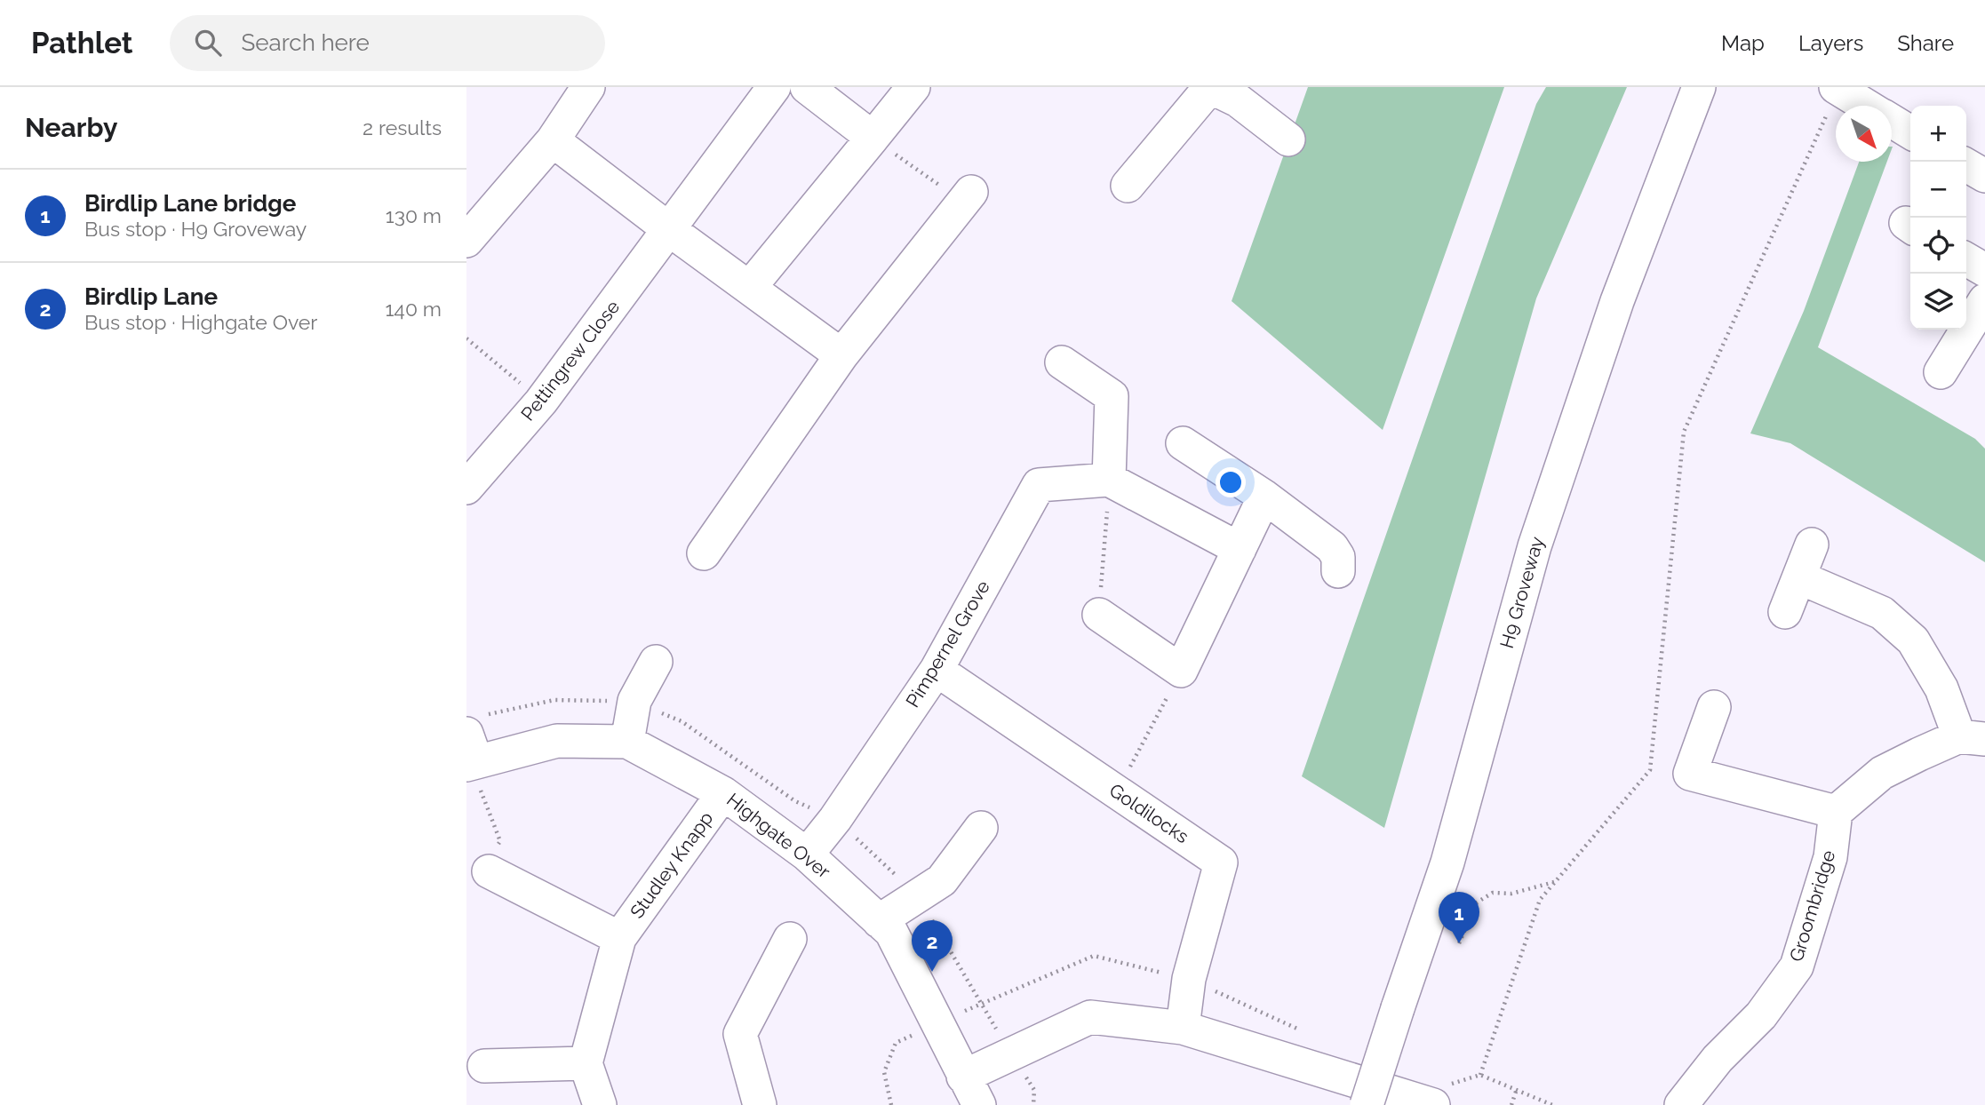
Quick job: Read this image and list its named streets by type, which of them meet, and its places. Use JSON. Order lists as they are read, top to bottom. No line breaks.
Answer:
{"streets":{"street":["Pettingrew Close","H9 Groveway","Pimpernel Grove","Goldilocks","Highgate Over","Studley Knapp","Groombridge"]},"crossings":[["Pimpernel Grove","Goldilocks"],["Pimpernel Grove","Highgate Over"],["Highgate Over","Studley Knapp"]],"north":"bottom right","page":{"header":"Pathlet","search":"Search here","nav":["Map","Layers","Share"],"heading":["Nearby","2 results"],"map_buttons":["+","−"],"list":[{"mark":"1","name":"Birdlip Lane bridge","note":"Bus stop · H9 Groveway","value":"130 m"},{"mark":"2","name":"Birdlip Lane","note":"Bus stop · Highgate Over","value":"140 m"}],"pins":["1","2"]}}
